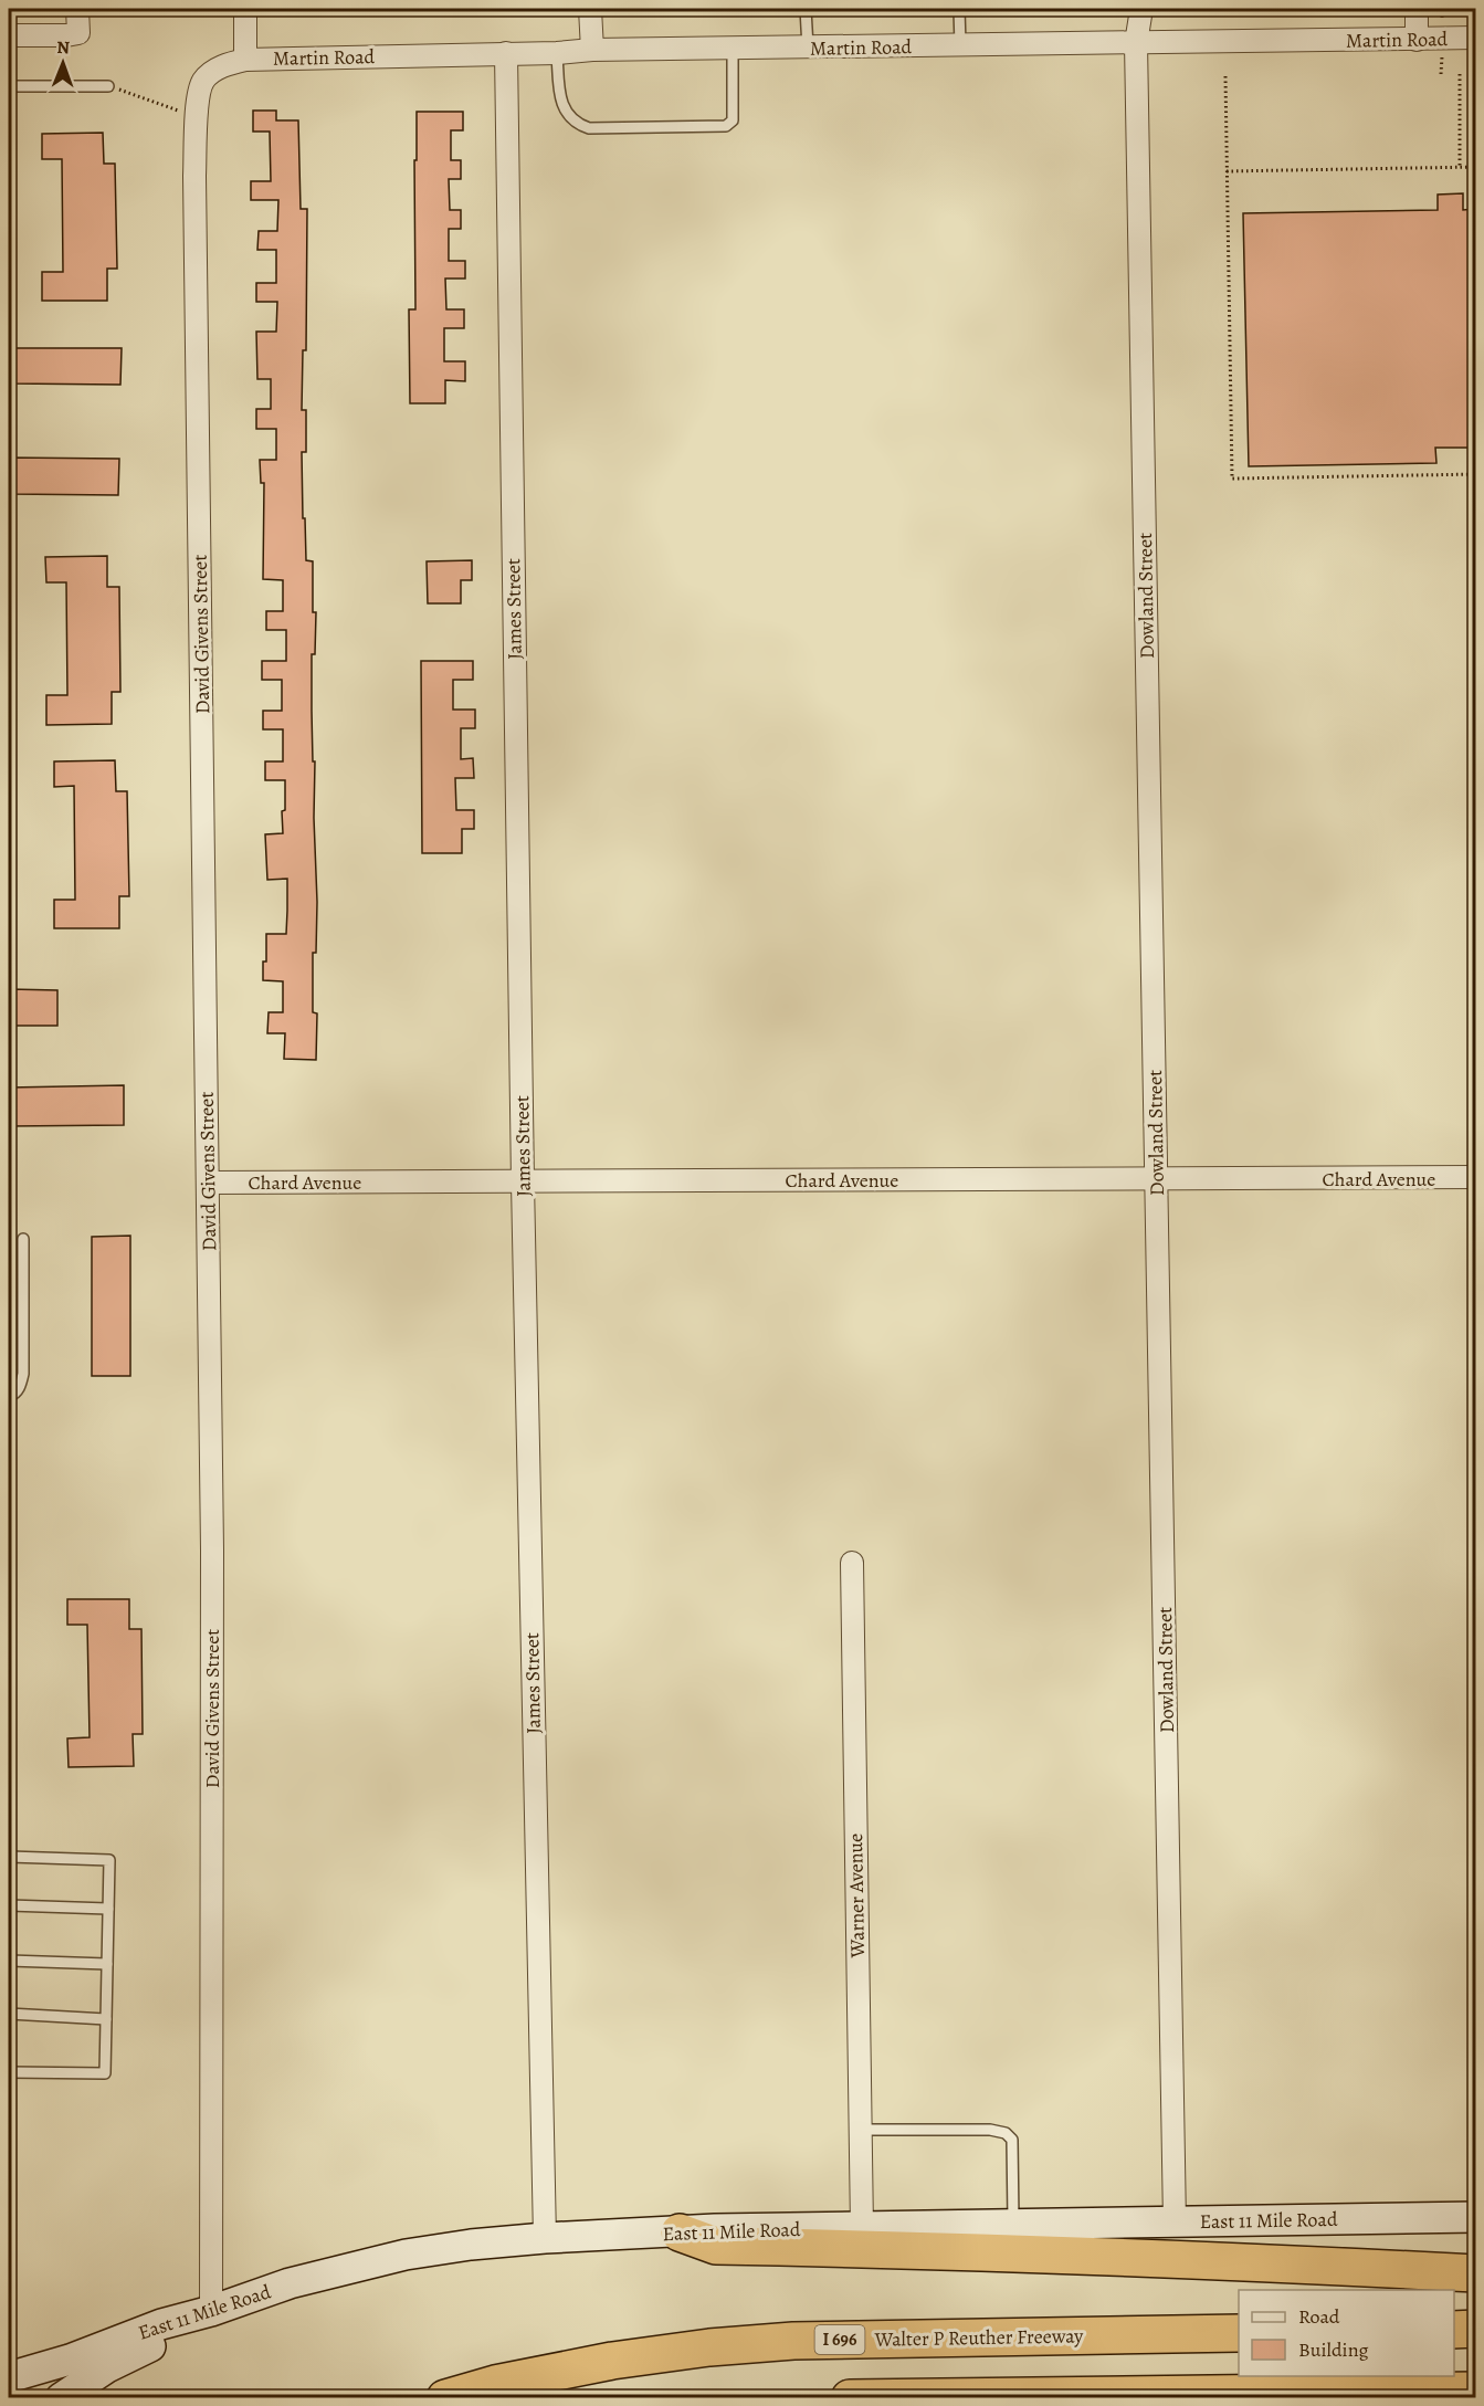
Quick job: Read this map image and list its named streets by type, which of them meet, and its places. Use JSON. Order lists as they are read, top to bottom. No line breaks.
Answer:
{"streets":{"highway":["Walter P Reuther Freeway","I 696"],"main road":["East 11 Mile Road"],"street":["Martin Road","Dowland Street","James Street","David Givens Street","Chard Avenue","Warner Avenue"]},"crossings":[["Martin Road","Dowland Street"],["Martin Road","James Street"],["Martin Road","David Givens Street"],["Dowland Street","Chard Avenue"],["Dowland Street","East 11 Mile Road"],["James Street","Chard Avenue"],["James Street","East 11 Mile Road"],["David Givens Street","Chard Avenue"],["David Givens Street","East 11 Mile Road"],["Warner Avenue","East 11 Mile Road"]],"legend":["Road","Building"],"north":"top"}
